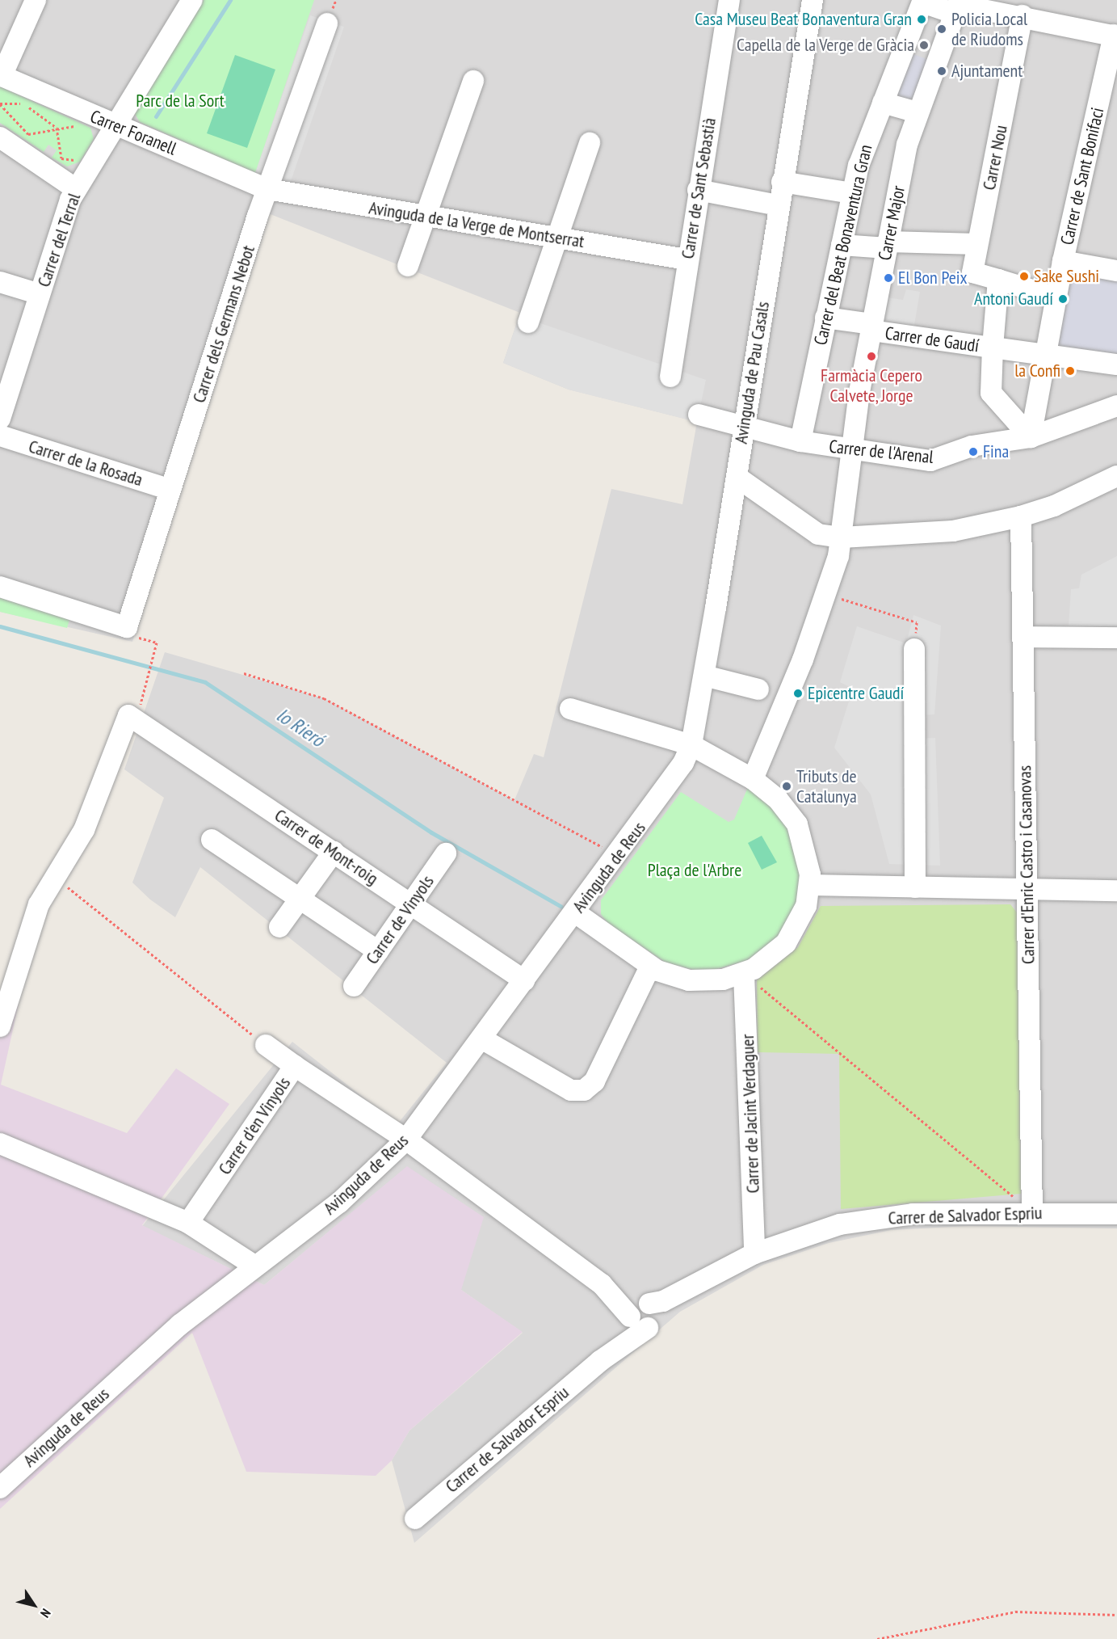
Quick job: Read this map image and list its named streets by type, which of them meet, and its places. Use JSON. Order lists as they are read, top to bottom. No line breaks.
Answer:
{"streets":{"street":["Carrer Foranell","Carrer Nou","Carrer de Sant Bonifaci","Carrer de Sant Sebastià","Carrer Major","Avinguda de la Verge de Montserrat","Carrer del Terral","Carrer del Beat Bonaventura Gran","Carrer dels Germans Nebot","Carrer de Gaudí","Avinguda de Pau Casals","Carrer de l'Arenal","Carrer de la Rosada","Carrer de Mont-roig","Carrer d'Enric Castro i Casanovas","Avinguda de Reus","Carrer de Vinyols","Carrer de Jacint Verdaguer","Carrer d'en Vinyols","Carrer de Salvador Espriu"]},"crossings":[["Carrer Foranell","Avinguda de la Verge de Montserrat"],["Carrer Foranell","Carrer del Terral"],["Carrer Foranell","Carrer dels Germans Nebot"],["Carrer de Sant Bonifaci","Carrer de Gaudí"],["Carrer de Sant Bonifaci","Carrer de l'Arenal"],["Carrer de Sant Sebastià","Avinguda de la Verge de Montserrat"],["Carrer Major","Carrer de Gaudí"],["Carrer Major","Carrer de l'Arenal"],["Avinguda de la Verge de Montserrat","Carrer dels Germans Nebot"],["Carrer del Beat Bonaventura Gran","Carrer de Gaudí"],["Carrer del Beat Bonaventura Gran","Carrer de l'Arenal"],["Carrer dels Germans Nebot","Carrer de la Rosada"],["Avinguda de Pau Casals","Carrer de l'Arenal"],["Avinguda de Pau Casals","Avinguda de Reus"],["Carrer de Mont-roig","Avinguda de Reus"],["Carrer de Mont-roig","Carrer de Vinyols"],["Carrer d'Enric Castro i Casanovas","Carrer de Salvador Espriu"],["Avinguda de Reus","Carrer d'en Vinyols"],["Carrer de Jacint Verdaguer","Carrer de Salvador Espriu"],["Carrer d'en Vinyols","Carrer de Salvador Espriu"]],"water":["lo Rieró"],"parks":["Parc de la Sort","Plaça de l'Arbre"],"places":["Casa Museu Beat Bonaventura Gran","Policia Local de Riudoms","Capella de la Verge de Gràcia","Ajuntament","Sake Sushi","El Bon Peix","Antoni Gaudí","Farmàcia Cepero Calvete, Jorge","la Confi","Fina","Epicentre Gaudí","Tributs de Catalunya"],"north":"bottom right"}
